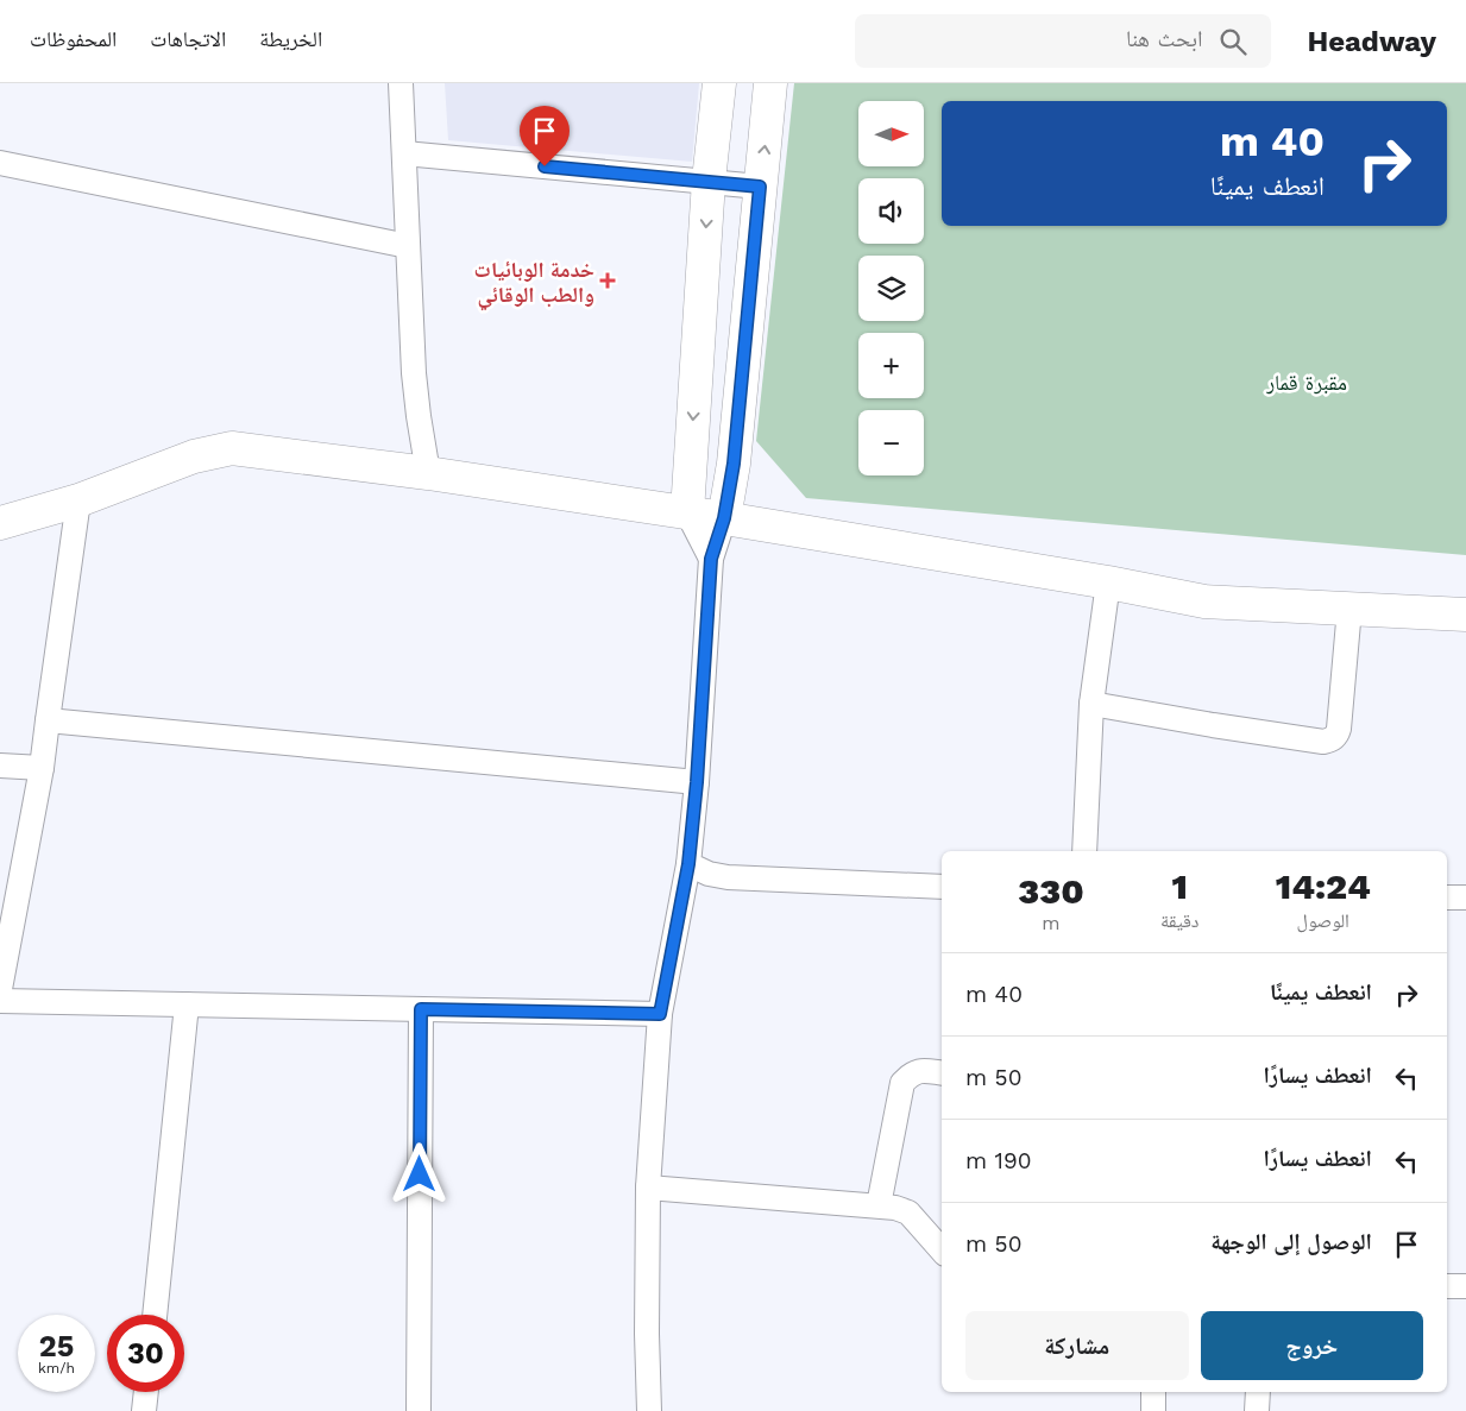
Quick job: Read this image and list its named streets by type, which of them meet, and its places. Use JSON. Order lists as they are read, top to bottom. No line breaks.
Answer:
{"parks":["مقبرة قمار"],"places":{"health":["خدمة الوبائيات والطب الوقائي"]},"north":"right","page":{"header":"Headway","search":"ابحث هنا","nav":["الخريطة","الاتجاهات","المحفوظات"],"map_buttons":["+","−"],"turn":["40 m","انعطف يمينًا"],"eta":["14:24","الوصول","1","دقيقة","330","m"],"list":[{"name":"انعطف يمينًا","value":"40 m"},{"name":"انعطف يسارًا","value":"50 m"},{"name":"انعطف يسارًا","value":"190 m"},{"name":"الوصول إلى الوجهة","value":"50 m"}],"buttons":["خروج","مشاركة"],"speed":"25 km/h","limit":"30"}}
